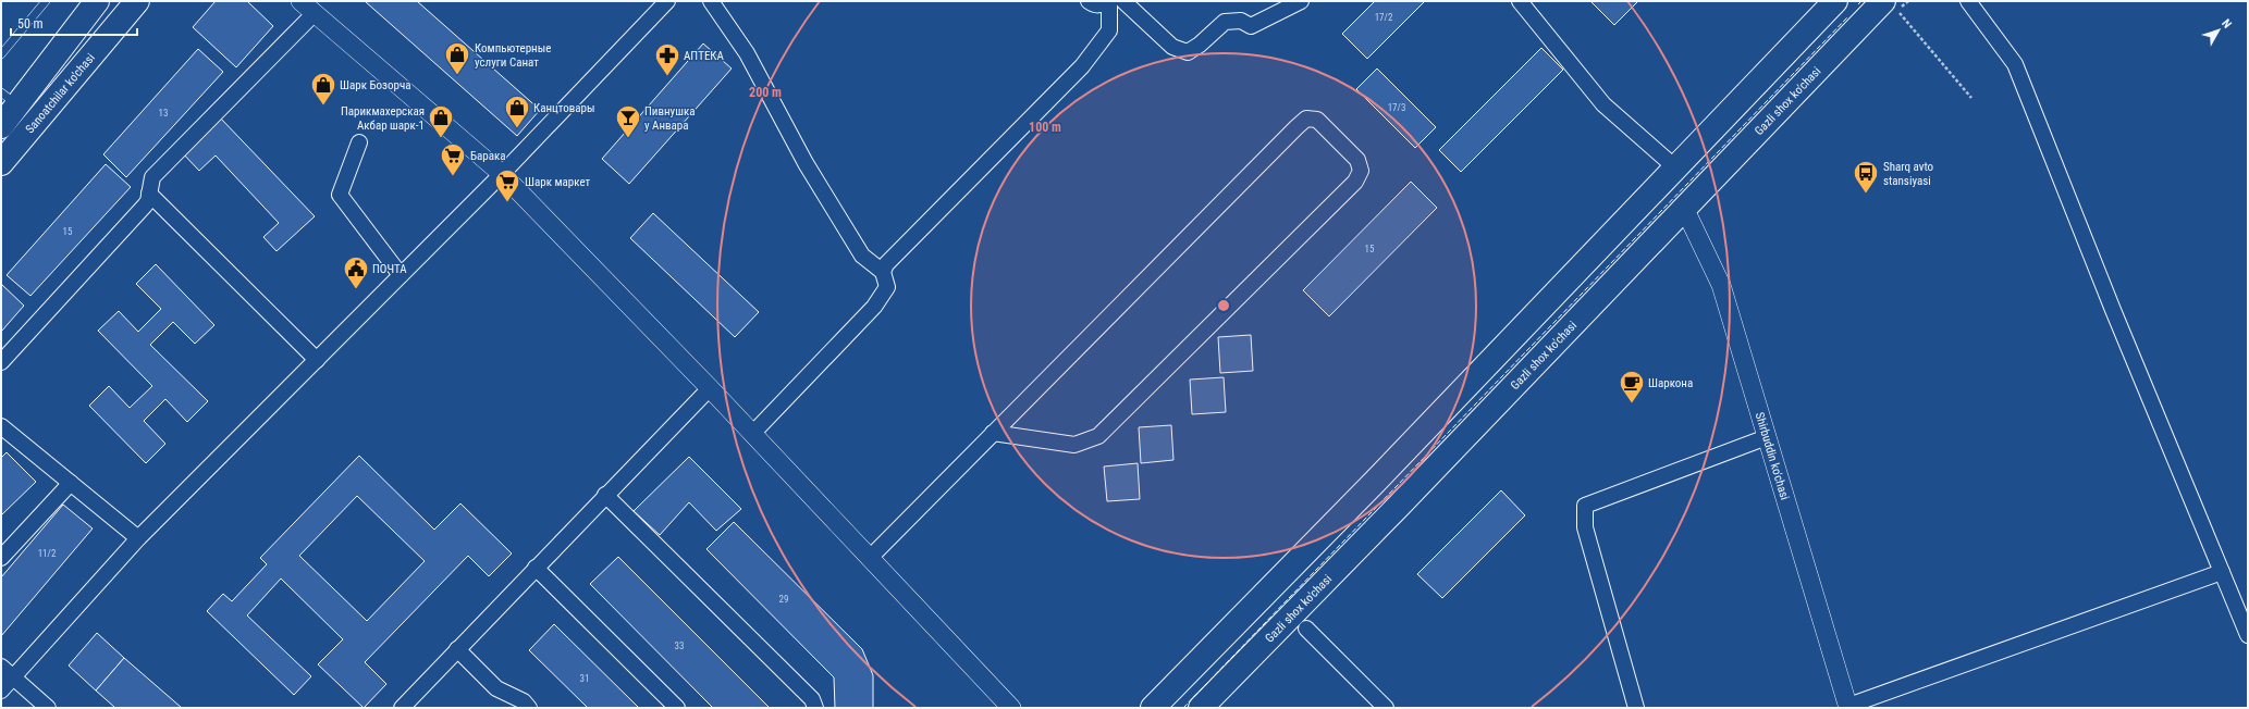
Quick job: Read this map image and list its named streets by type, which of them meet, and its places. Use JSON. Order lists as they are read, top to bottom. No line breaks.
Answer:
{"streets":{"main road":["Sanoatchilar ko'chasi","Gazli shox ko'chasi"],"street":["Shirbuddin ko'chasi"]},"crossings":[["Gazli shox ko'chasi","Shirbuddin ko'chasi"]],"places":{"shop":["Компьютерные услуги Санат","Шарк Бозорча","Канцтовары","Парикмахерская Акбар шарк-1"],"pharmacy":["АПТЕКА"],"bar":["Пивнушка у Анвара"],"supermarket":["Барака","Шарк маркет"],"bus stop":["Sharq avto stansiyasi"],"public building":["ПОЧТА"],"cafe":["Шаркона"]},"house_numbers":["17/2","17/3","13","15","15","11/2","29","33","31"],"scale_bar":"50 m","north":"top right","rings":["200 m","100 m"]}
